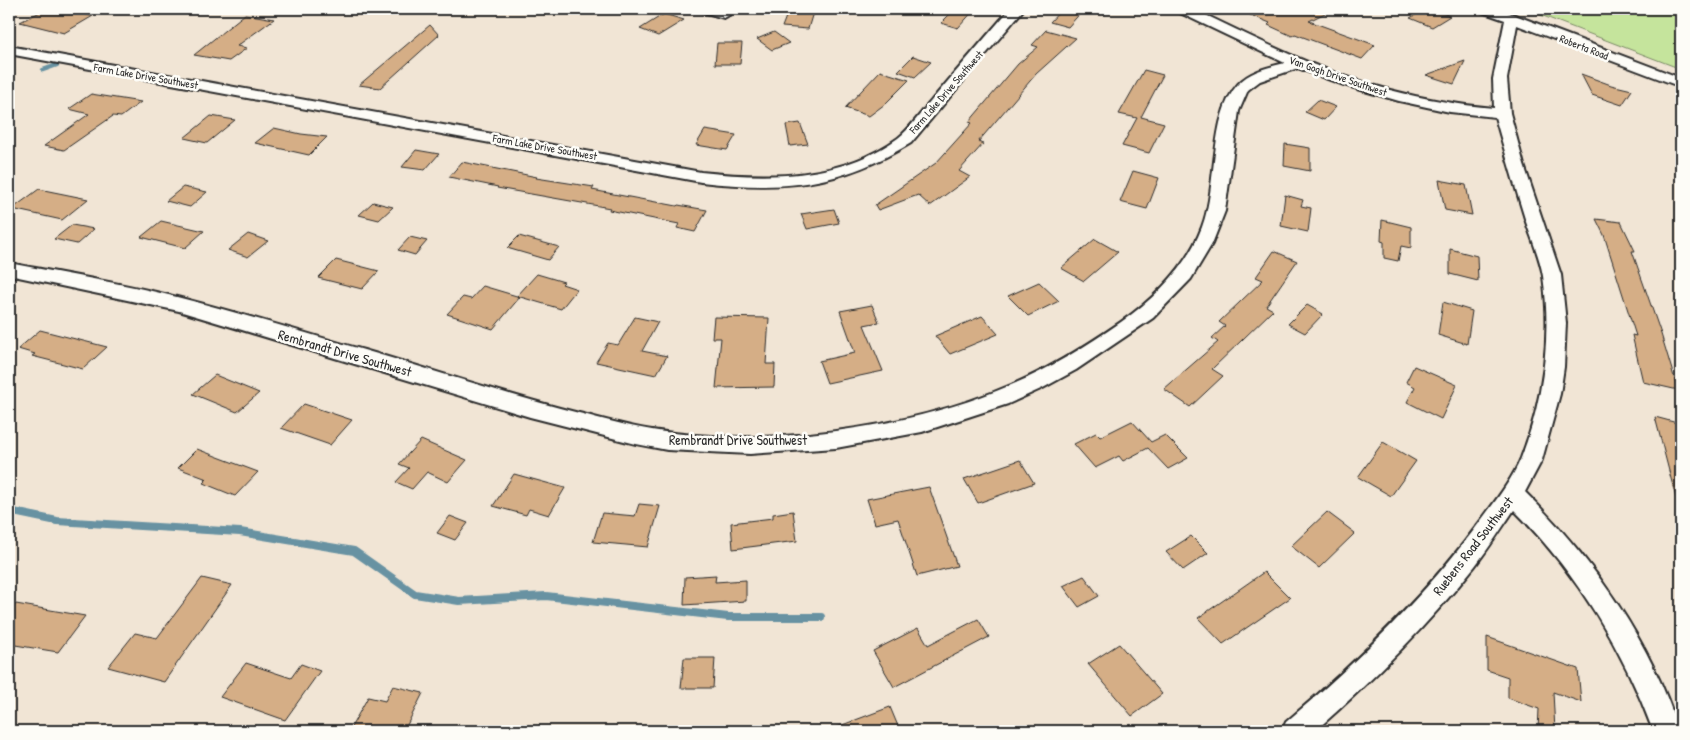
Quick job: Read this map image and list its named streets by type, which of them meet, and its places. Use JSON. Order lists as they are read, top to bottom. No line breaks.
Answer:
{"streets":{"street":["Roberta Road","Farm Lake Drive Southwest","Van Gogh Drive Southwest","Rembrandt Drive Southwest","Ruebens Road Southwest"]},"crossings":[["Roberta Road","Ruebens Road Southwest"],["Van Gogh Drive Southwest","Rembrandt Drive Southwest"],["Van Gogh Drive Southwest","Ruebens Road Southwest"]]}
